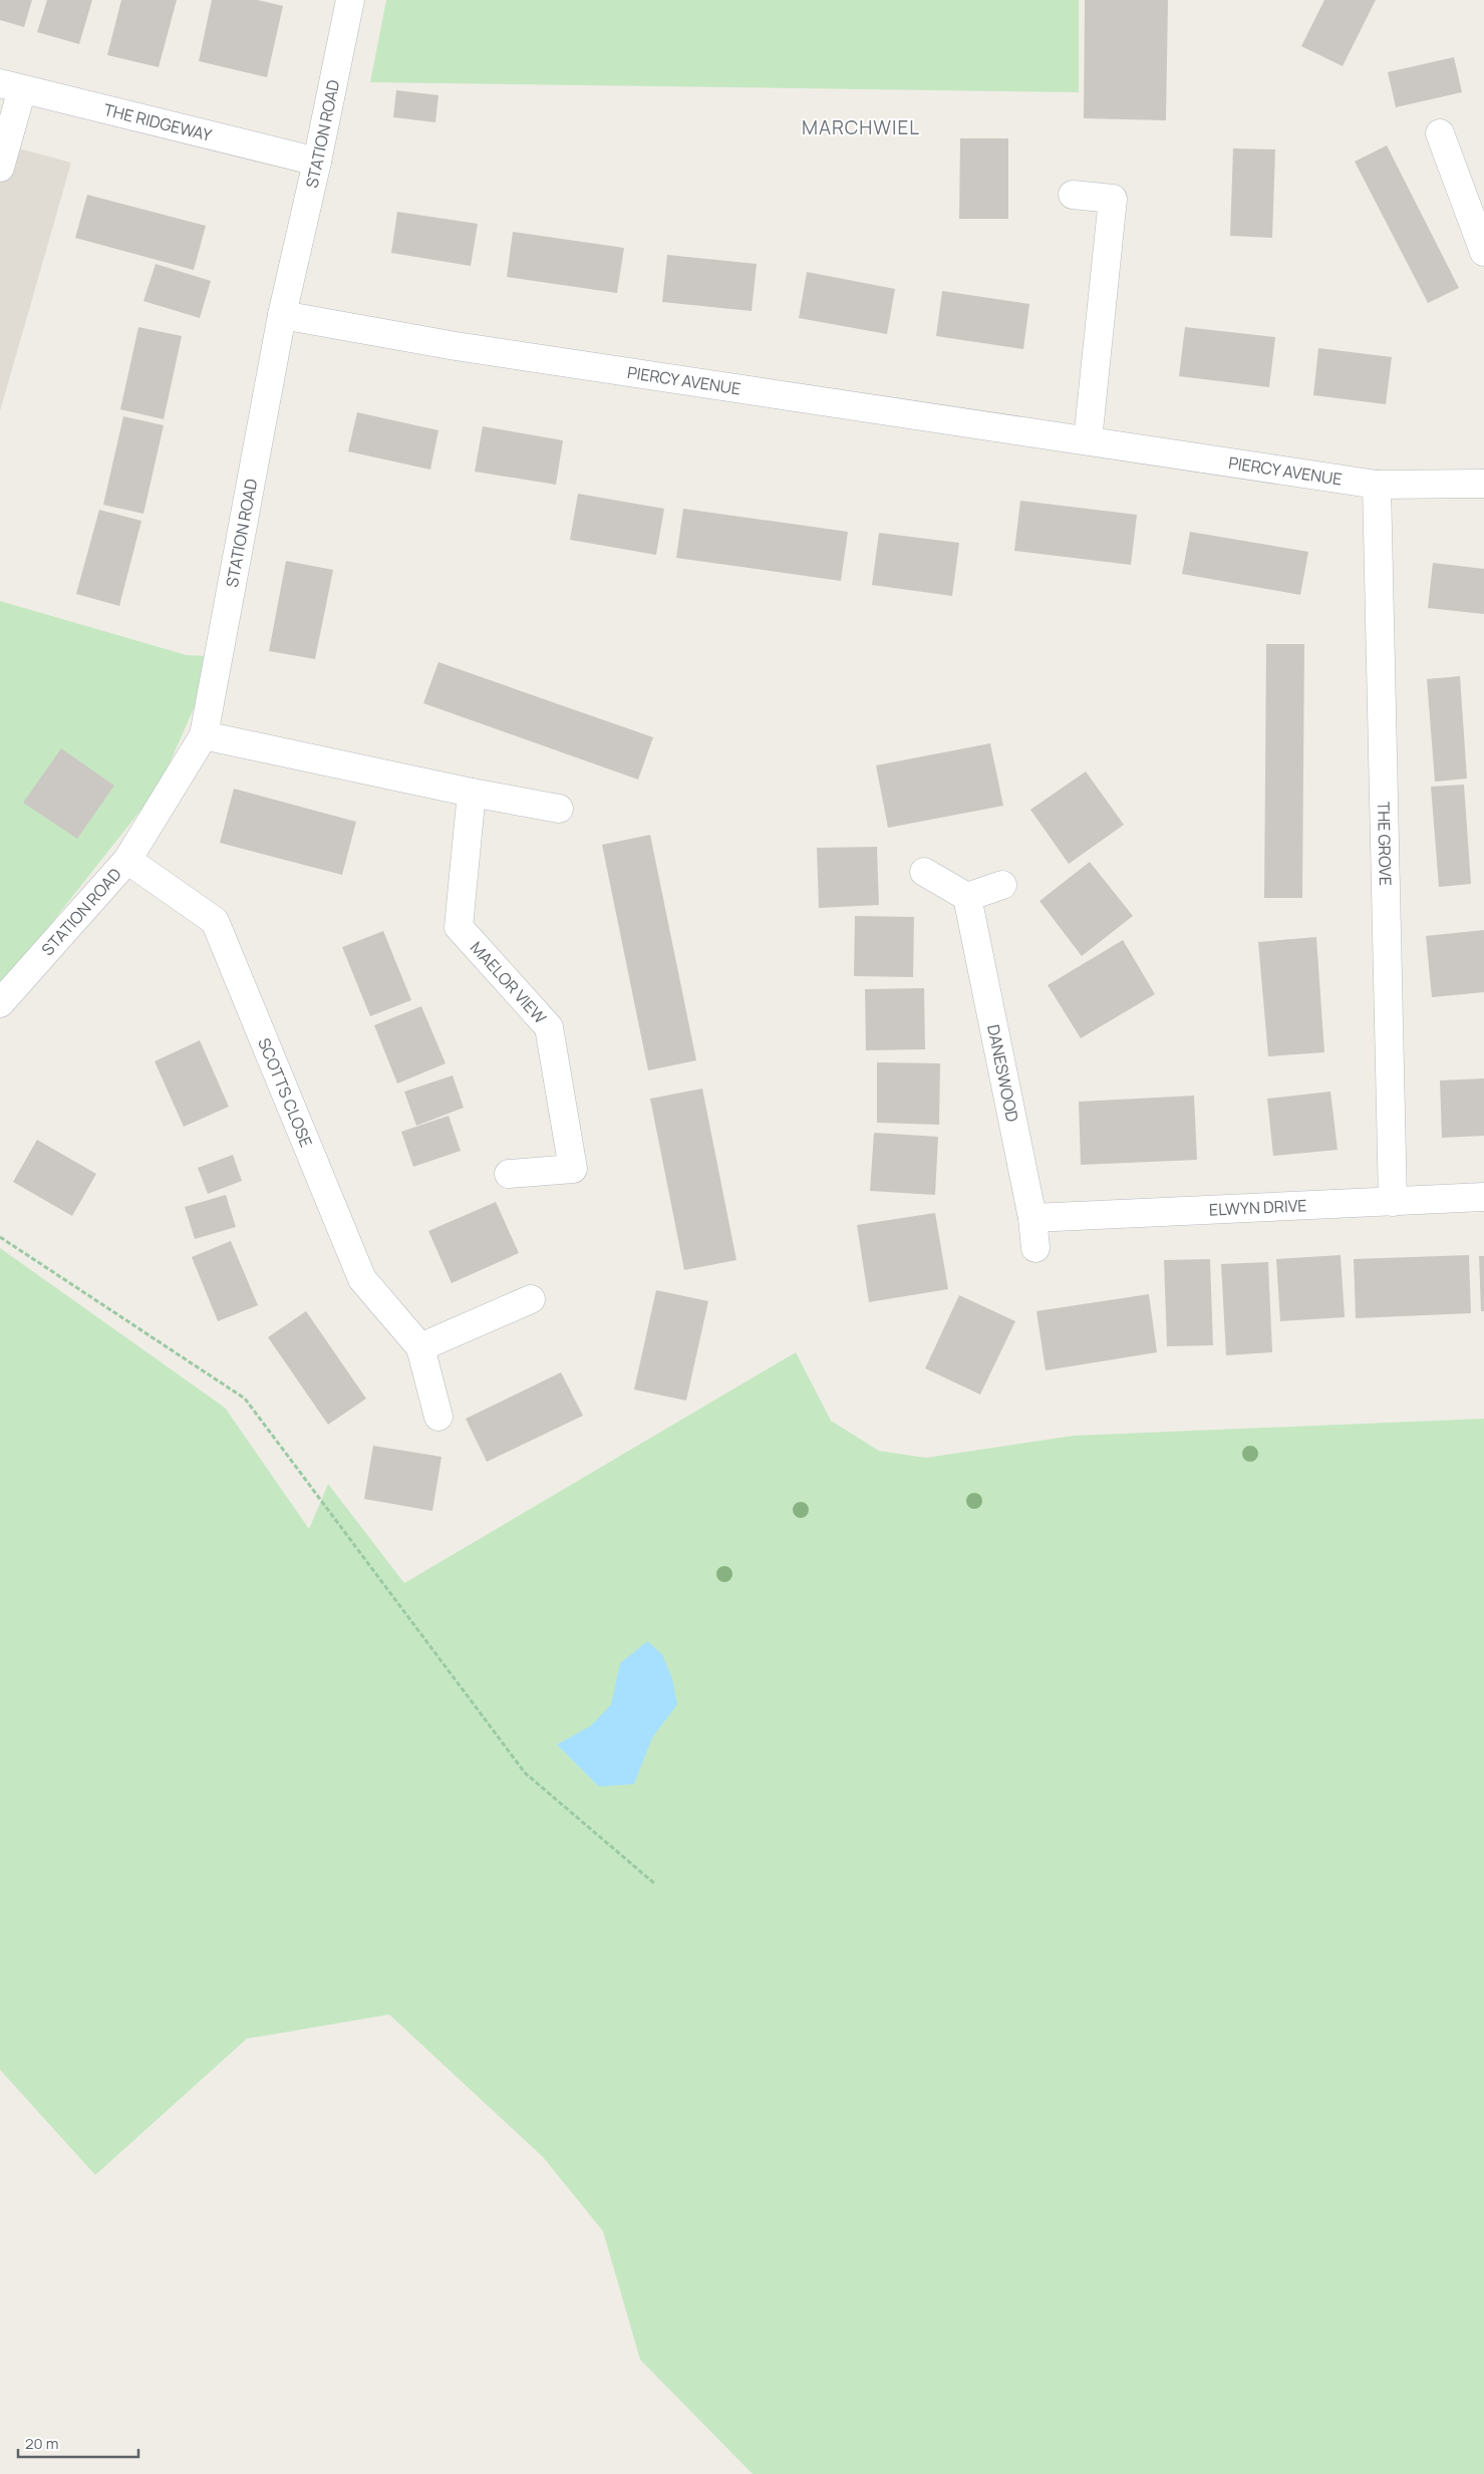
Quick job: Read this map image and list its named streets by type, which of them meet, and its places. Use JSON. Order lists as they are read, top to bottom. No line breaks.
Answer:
{"streets":{"street":["THE RIDGEWAY","STATION ROAD","PIERCY AVENUE","THE GROVE","MAELOR VIEW","DANESWOOD","SCOTTS CLOSE","ELWYN DRIVE"]},"crossings":[["THE RIDGEWAY","STATION ROAD"],["STATION ROAD","PIERCY AVENUE"],["STATION ROAD","SCOTTS CLOSE"],["PIERCY AVENUE","THE GROVE"],["THE GROVE","ELWYN DRIVE"],["DANESWOOD","ELWYN DRIVE"]],"districts":["MARCHWIEL"],"scale_bar":"20 m"}
